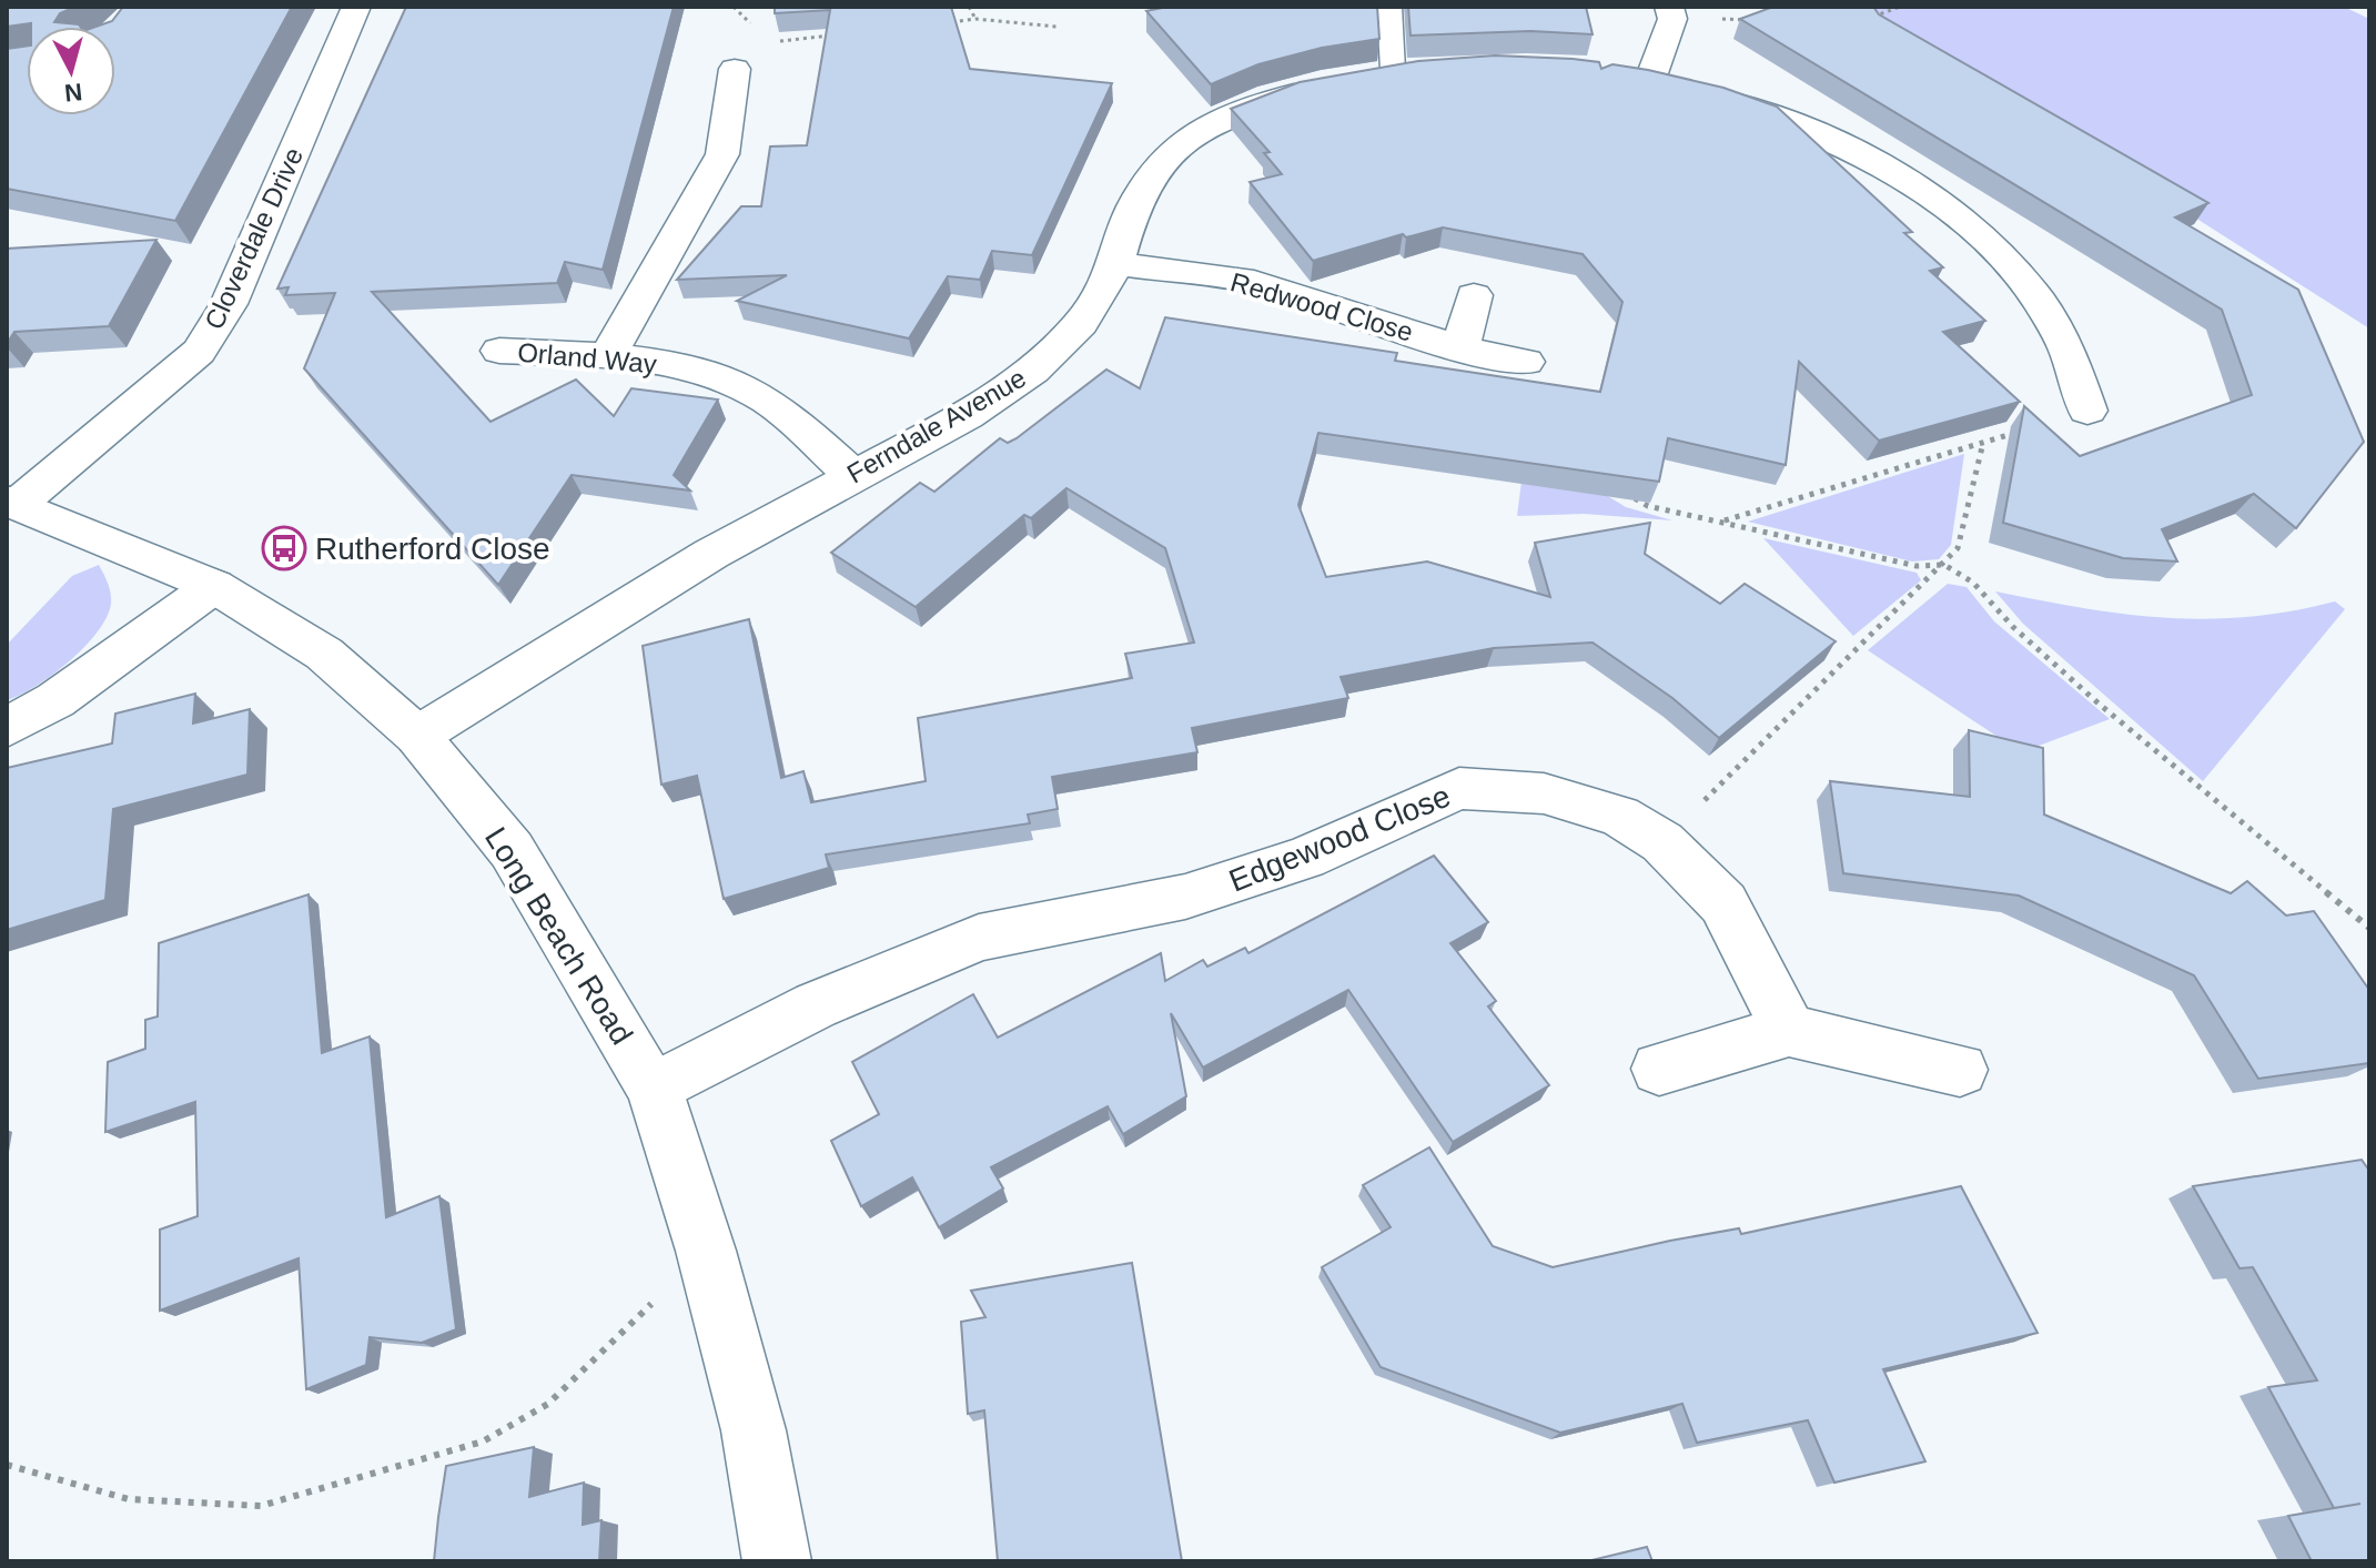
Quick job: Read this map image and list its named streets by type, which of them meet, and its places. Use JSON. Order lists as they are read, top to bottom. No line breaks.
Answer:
{"streets":{"street":["Cloverdale Drive","Redwood Close","Orland Way","Ferndale Avenue","Edgewood Close","Long Beach Road"]},"crossings":[["Cloverdale Drive","Long Beach Road"],["Redwood Close","Ferndale Avenue"],["Orland Way","Ferndale Avenue"],["Ferndale Avenue","Long Beach Road"],["Edgewood Close","Long Beach Road"]],"places":{"bus stop":["Rutherford Close"]},"north":"bottom"}
